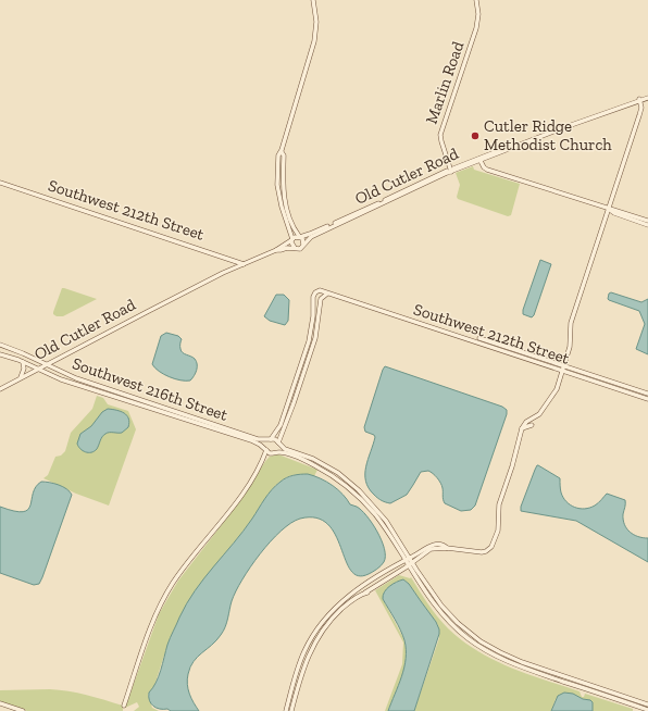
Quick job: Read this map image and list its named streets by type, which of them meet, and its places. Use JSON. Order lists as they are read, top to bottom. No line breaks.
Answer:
{"streets":{"street":["Marlin Road","Old Cutler Road","Southwest 212th Street","Southwest 216th Street"]},"crossings":[["Marlin Road","Old Cutler Road"],["Old Cutler Road","Southwest 212th Street"],["Old Cutler Road","Southwest 216th Street"]],"places":["Cutler Ridge Methodist Church"]}
